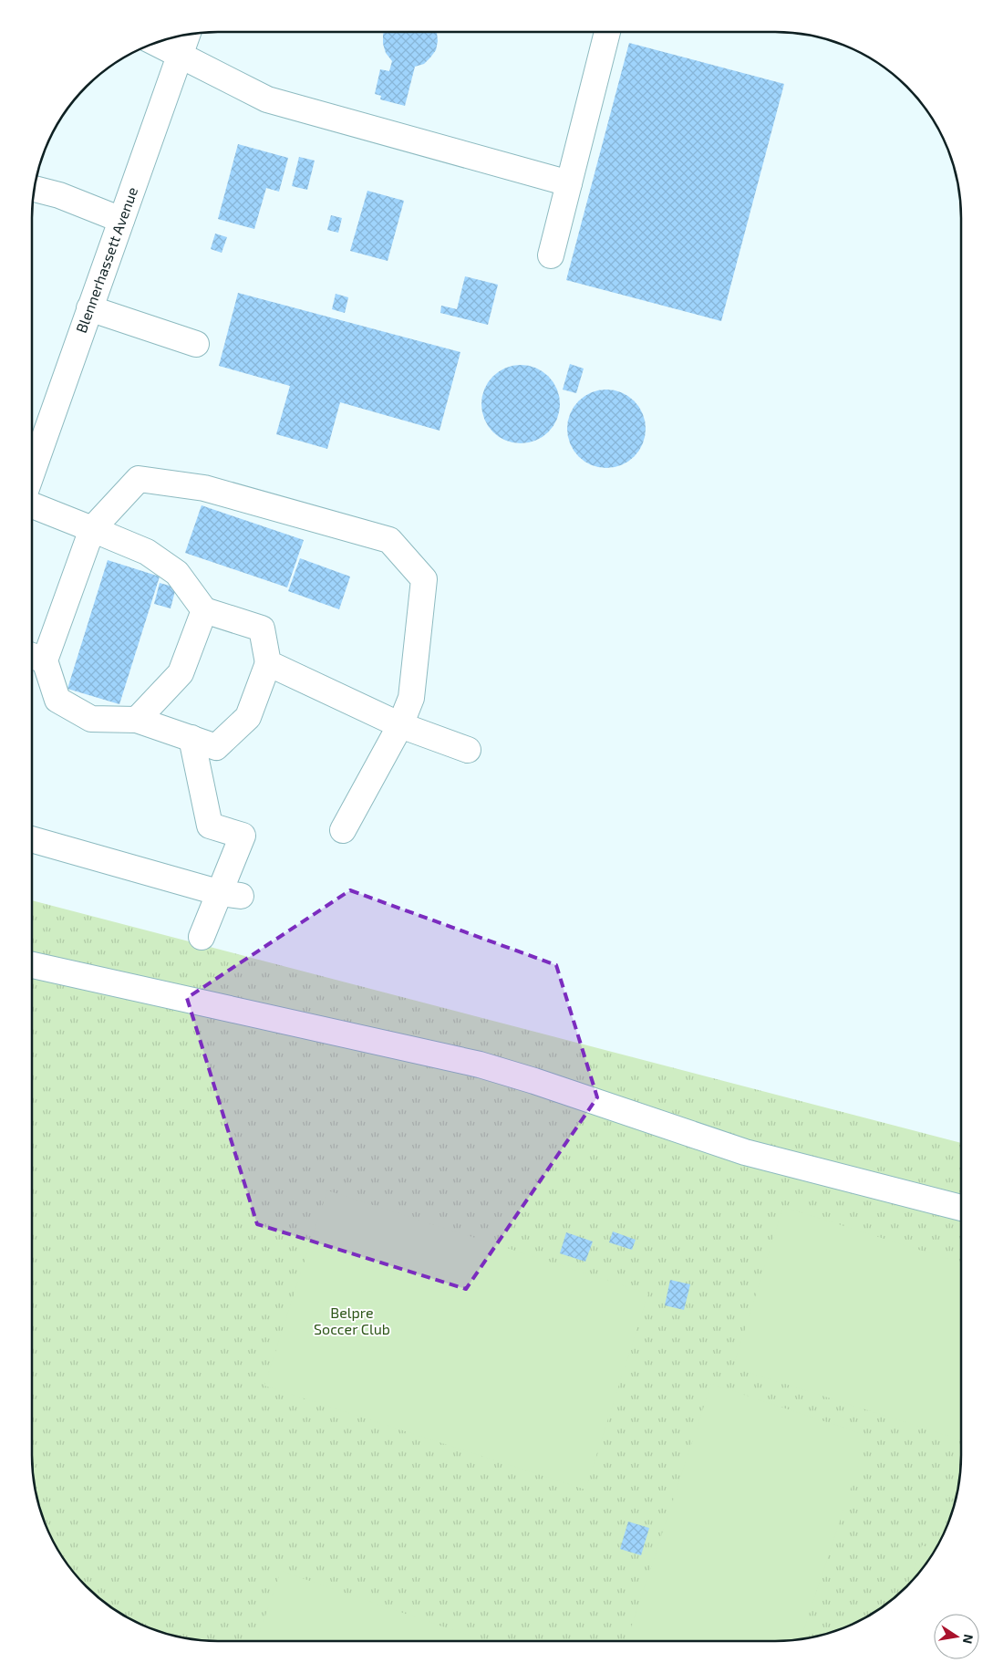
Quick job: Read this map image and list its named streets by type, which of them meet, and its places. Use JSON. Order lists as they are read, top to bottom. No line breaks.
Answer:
{"streets":{"street":["Blennerhassett Avenue"]},"parks":["Belpre Soccer Club"],"north":"right"}
